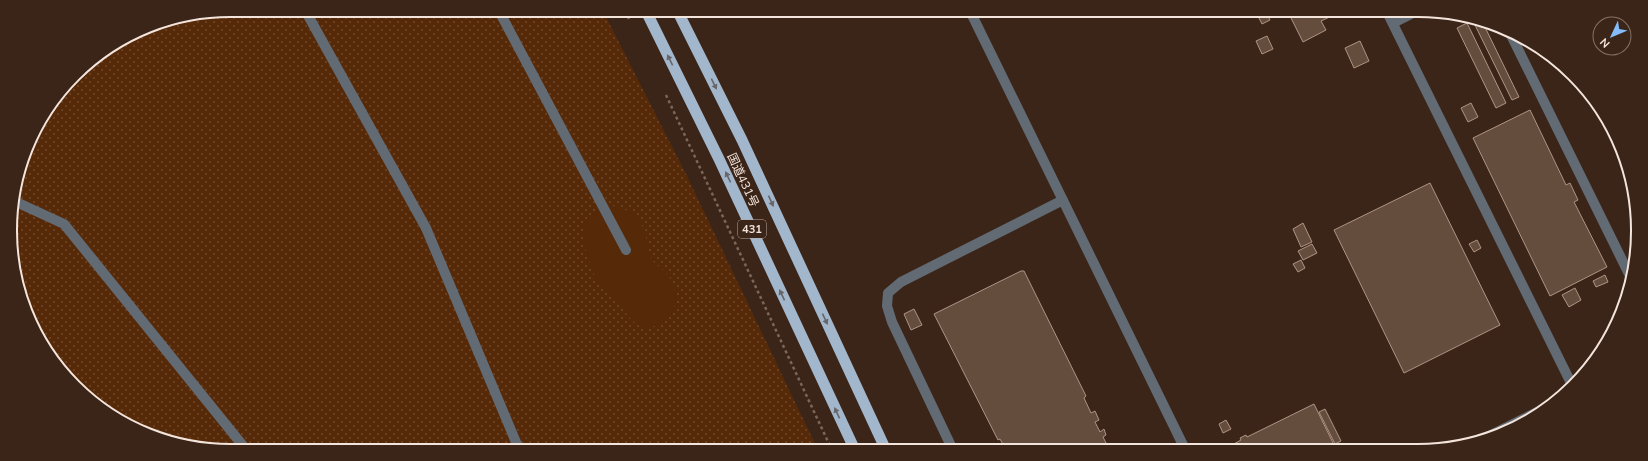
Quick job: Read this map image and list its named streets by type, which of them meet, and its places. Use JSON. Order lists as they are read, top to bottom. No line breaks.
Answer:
{"streets":{"highway":["国道431号","431"]},"north":"bottom left"}
